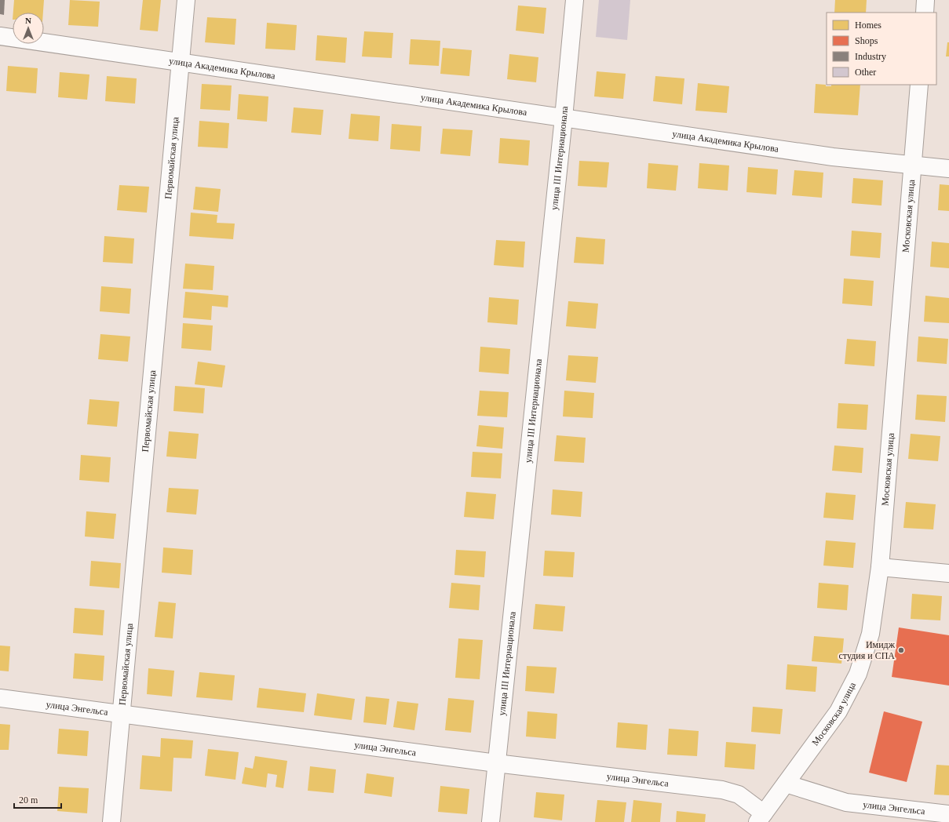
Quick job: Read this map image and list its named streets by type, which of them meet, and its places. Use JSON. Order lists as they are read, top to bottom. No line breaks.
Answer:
{"streets":{"street":["улица Академика Крылова","Первомайская улица","улица III Интернационала","Московская улица","улица Энгельса"]},"crossings":[["улица Академика Крылова","Первомайская улица"],["улица Академика Крылова","улица III Интернационала"],["улица Академика Крылова","Московская улица"],["Первомайская улица","улица Энгельса"],["улица III Интернационала","улица Энгельса"],["Московская улица","улица Энгельса"]],"places":["Имидж студия и СПА"],"legend":["Homes","Shops","Industry","Other"],"scale_bar":"20 m","north":"top"}
